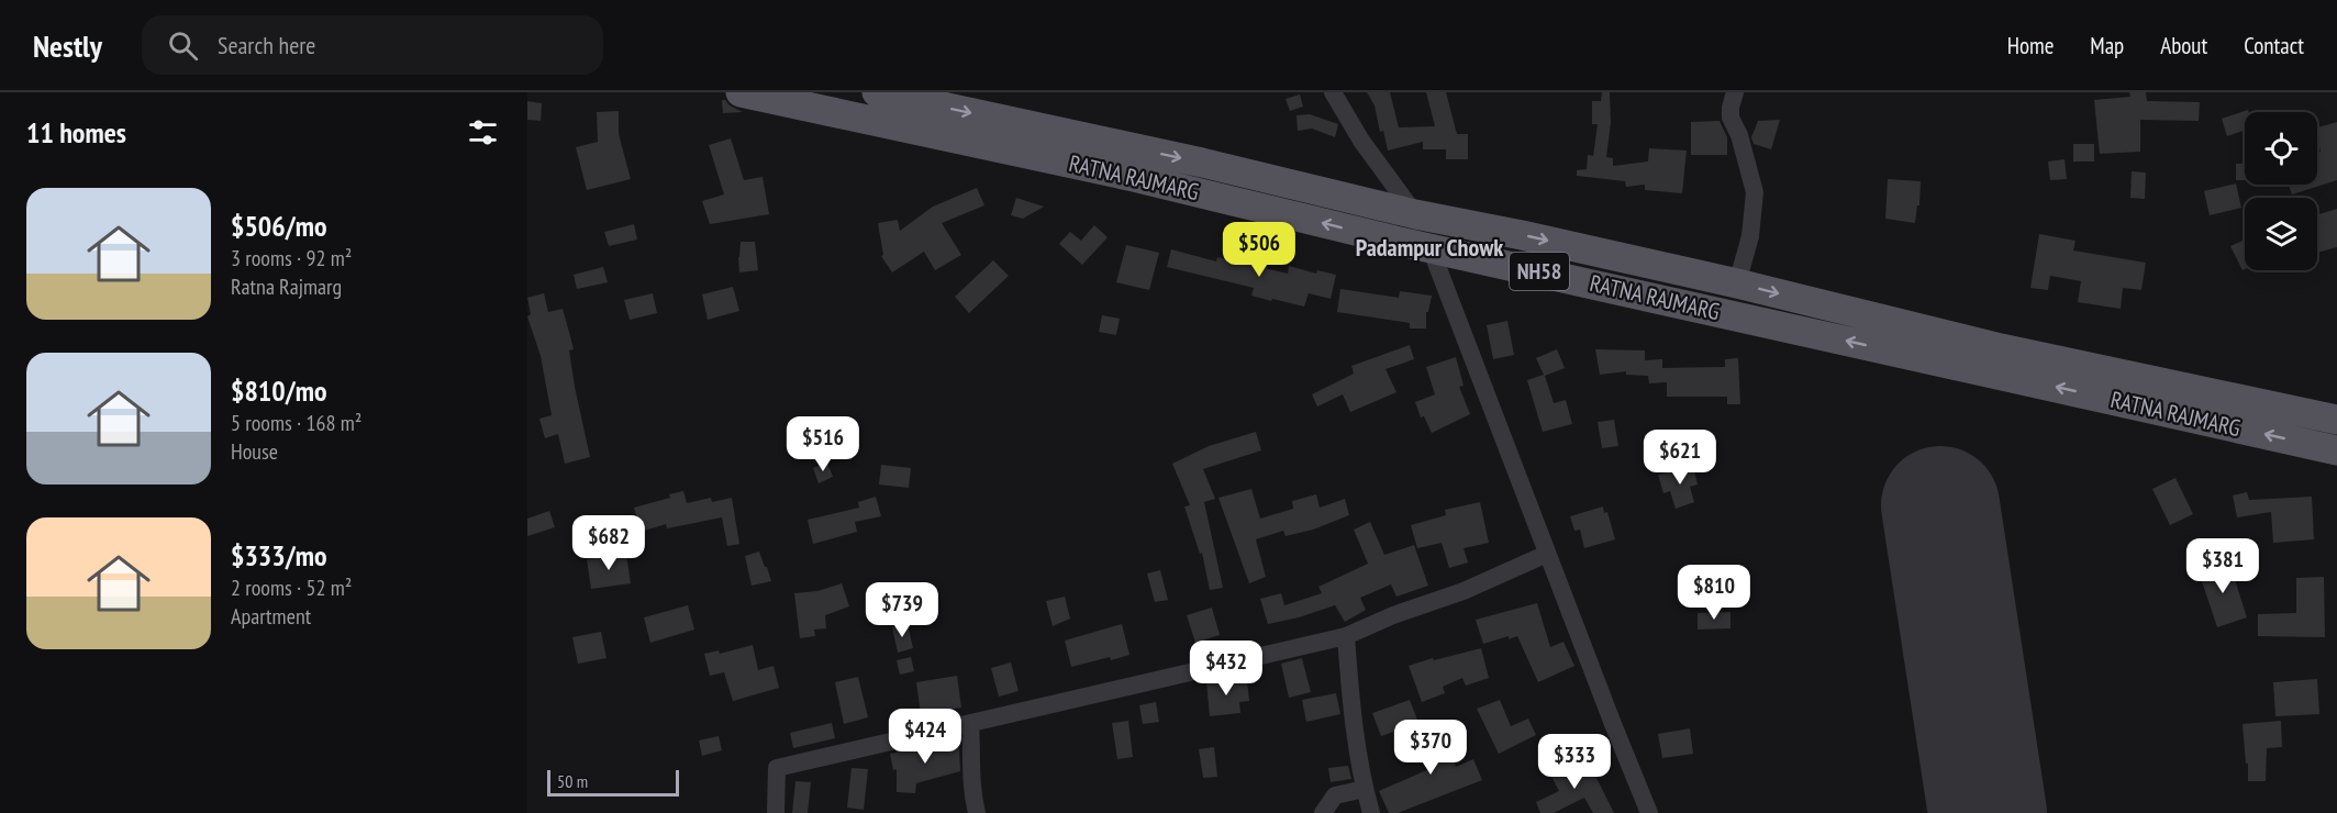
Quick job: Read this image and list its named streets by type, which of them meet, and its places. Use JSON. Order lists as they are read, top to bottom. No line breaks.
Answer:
{"streets":{"main road":["RATNA RAJMARG","NH58"]},"districts":["Padampur Chowk"],"scale_bar":"50 m","page":{"header":"Nestly","search":"Search here","nav":["Home","Map","About","Contact"],"heading":"11 homes","list":[{"name":"$506/mo","note":"3 rooms · 92 m² · Ratna Rajmarg"},{"name":"$810/mo","note":"5 rooms · 168 m² · House"},{"name":"$333/mo","note":"2 rooms · 52 m² · Apartment"}],"price":["$506","$516","$621","$682","$381","$810","$739","$432","$424","$370","$333"],"scale":"50 m"}}
